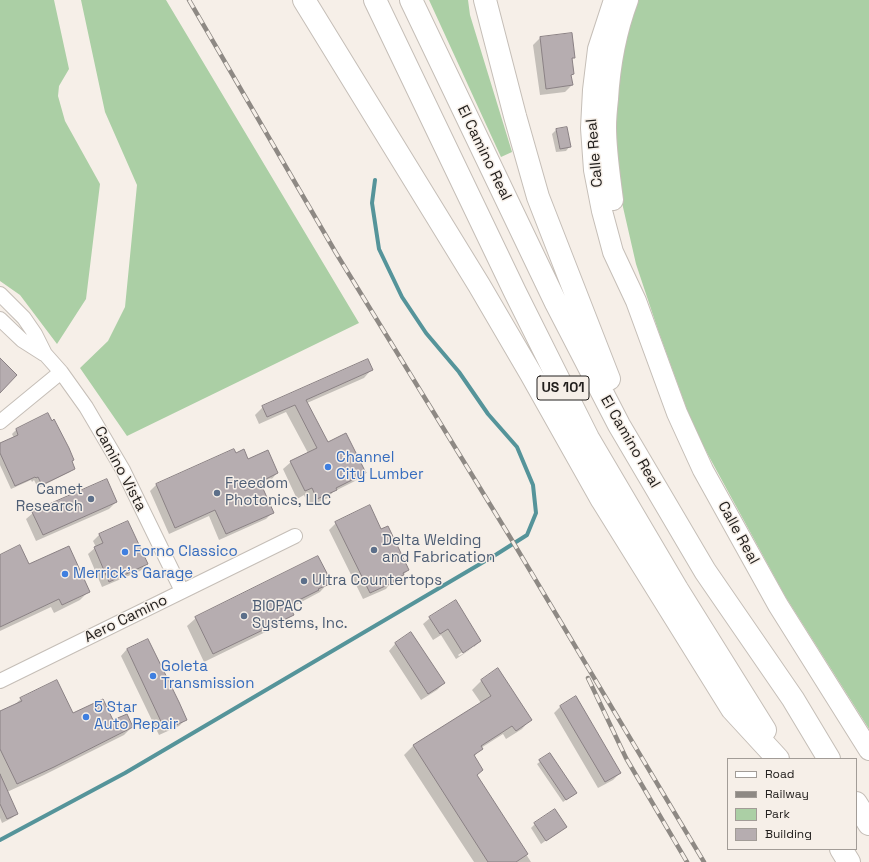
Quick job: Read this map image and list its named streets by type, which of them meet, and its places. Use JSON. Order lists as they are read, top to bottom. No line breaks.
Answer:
{"streets":{"highway":["El Camino Real","US 101"],"main road":["Calle Real"],"street":["Camino Vista","Aero Camino"]},"crossings":[["Camino Vista","Aero Camino"]],"places":["Channel City Lumber","Freedom Photonics, LLC","Camet Research","Delta Welding and Fabrication","Forno Classico","Merrick's Garage","Ultra Countertops","BIOPAC Systems, Inc.","Goleta Transmission","5 Star Auto Repair"],"legend":["Road","Railway","Park","Building"]}
